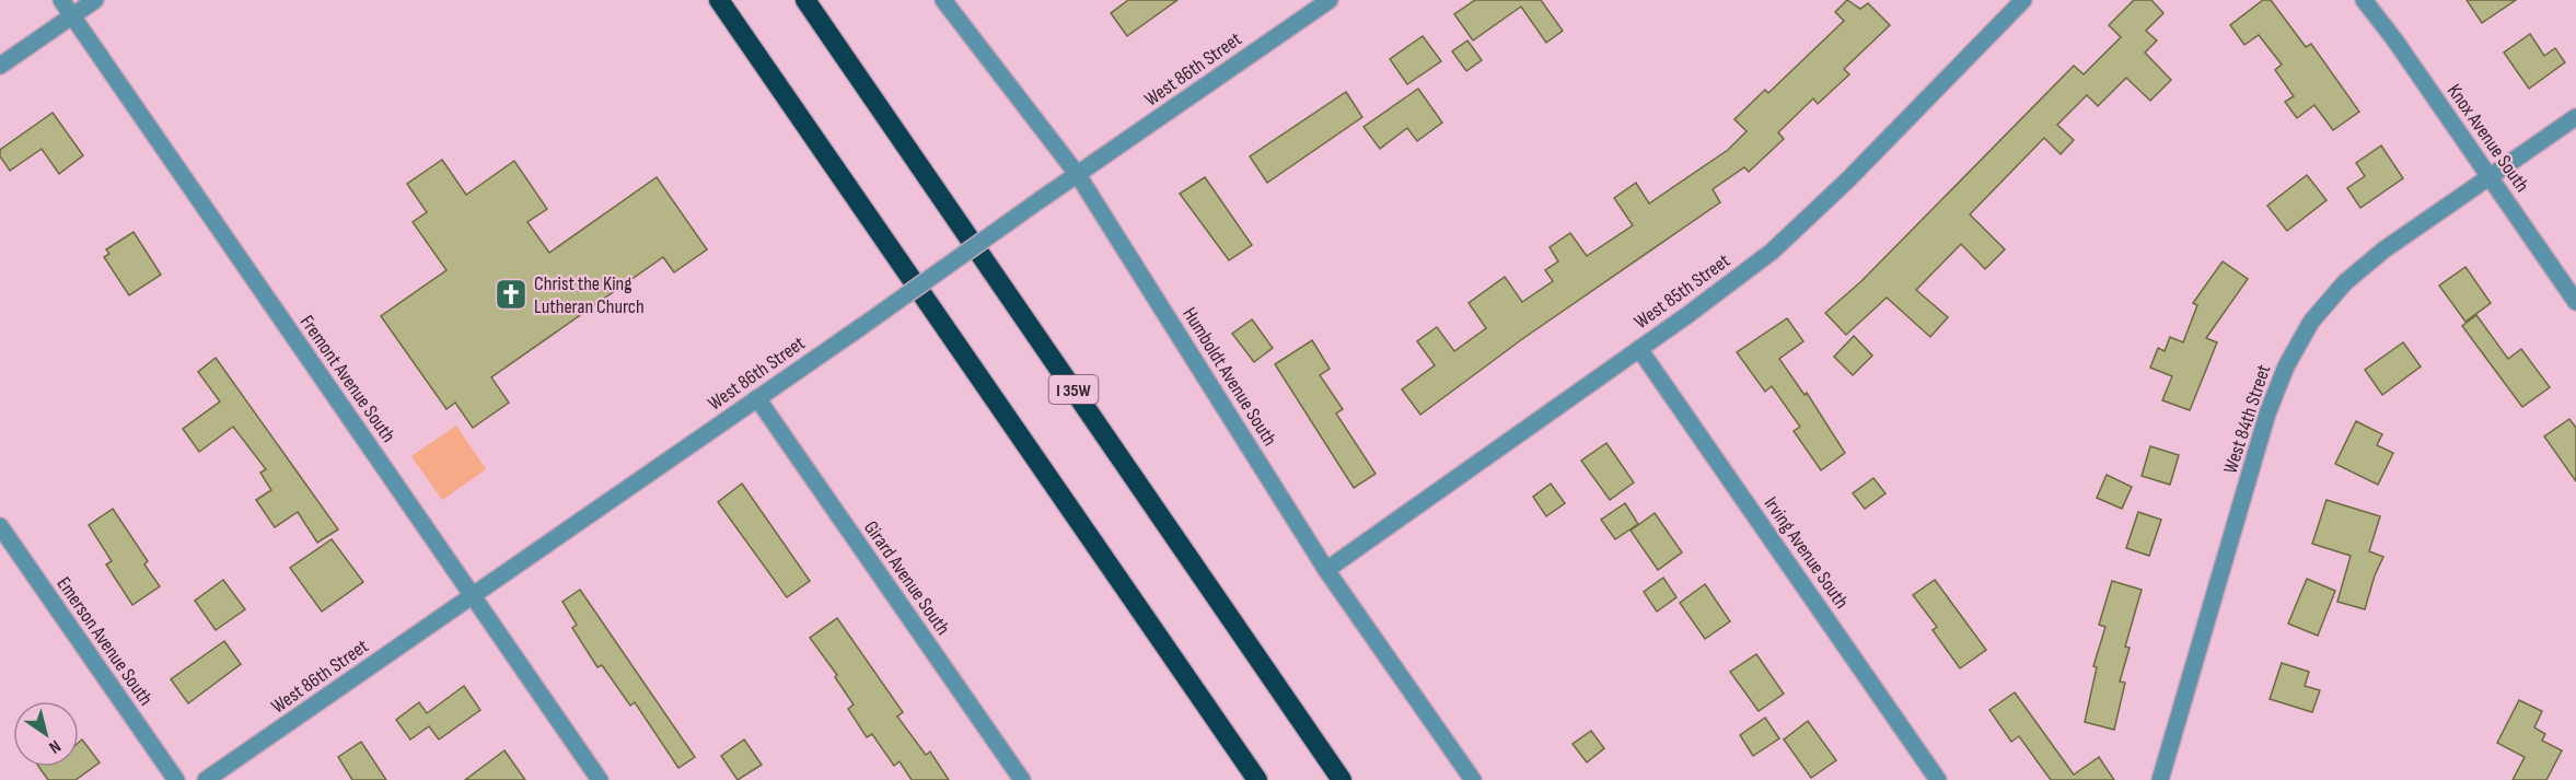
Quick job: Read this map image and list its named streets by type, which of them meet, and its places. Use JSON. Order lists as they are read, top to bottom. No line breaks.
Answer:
{"streets":{"highway":["I 35W"],"street":["West 86th Street","Knox Avenue South","West 85th Street","Humboldt Avenue South","Fremont Avenue South","West 84th Street","Irving Avenue South","Girard Avenue South","Emerson Avenue South"]},"crossings":[["West 86th Street","Humboldt Avenue South"],["West 86th Street","Fremont Avenue South"],["West 86th Street","Girard Avenue South"],["Knox Avenue South","West 84th Street"],["West 85th Street","Humboldt Avenue South"],["West 85th Street","Irving Avenue South"]],"places":{"church":["Christ the King Lutheran Church"]},"north":"bottom right"}
